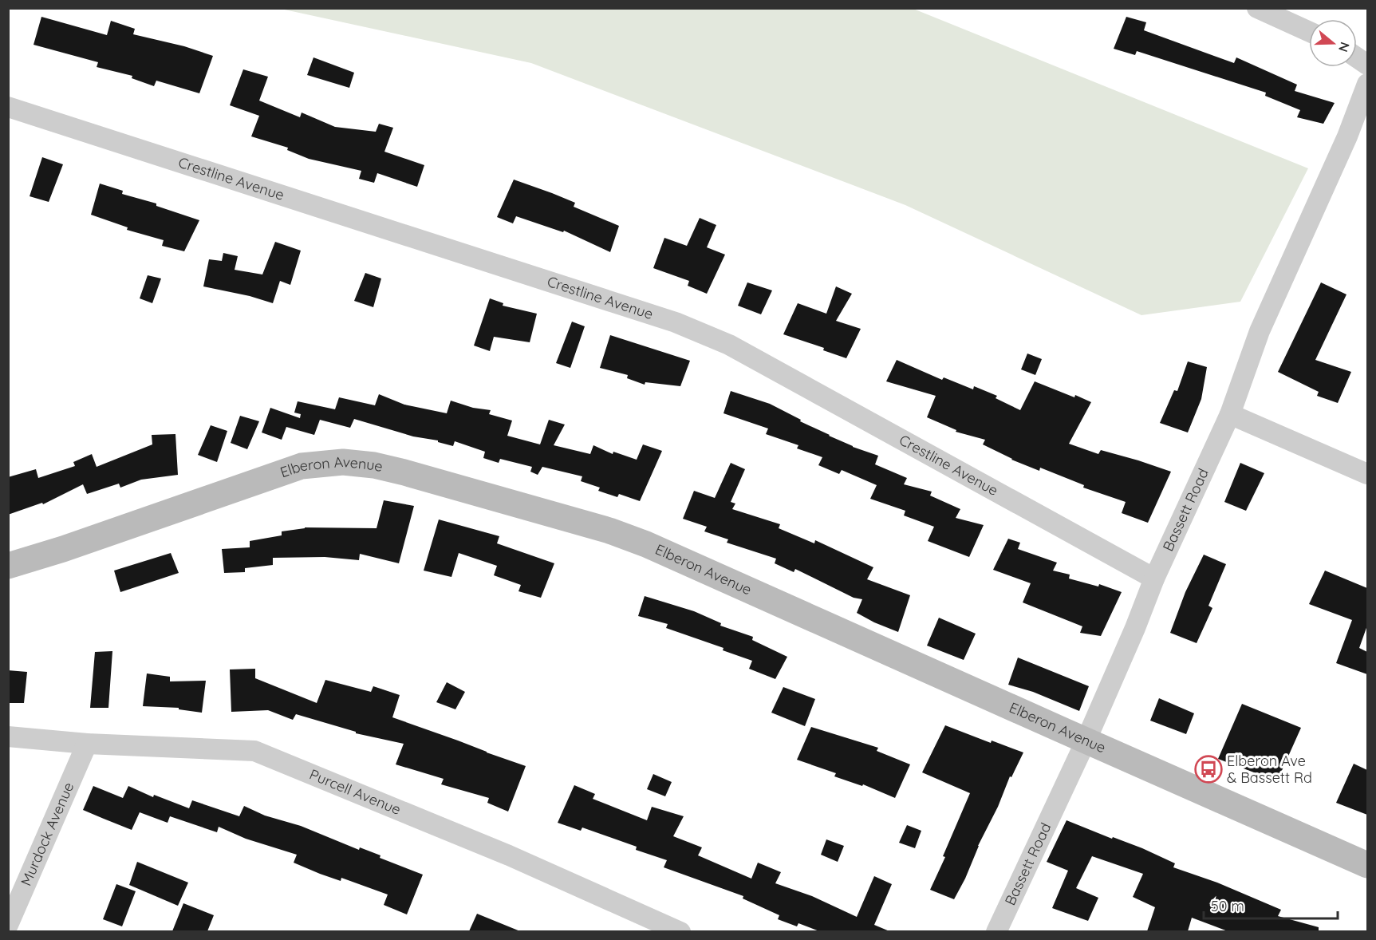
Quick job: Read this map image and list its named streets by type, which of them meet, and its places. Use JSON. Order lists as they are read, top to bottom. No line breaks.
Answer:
{"streets":{"street":["Crestline Avenue","Elberon Avenue","Bassett Road","Purcell Avenue","Murdock Avenue"]},"crossings":[["Crestline Avenue","Bassett Road"],["Elberon Avenue","Bassett Road"],["Purcell Avenue","Murdock Avenue"]],"places":{"bus stop":["Elberon Ave & Bassett Rd"]},"scale_bar":"50 m","north":"right"}
